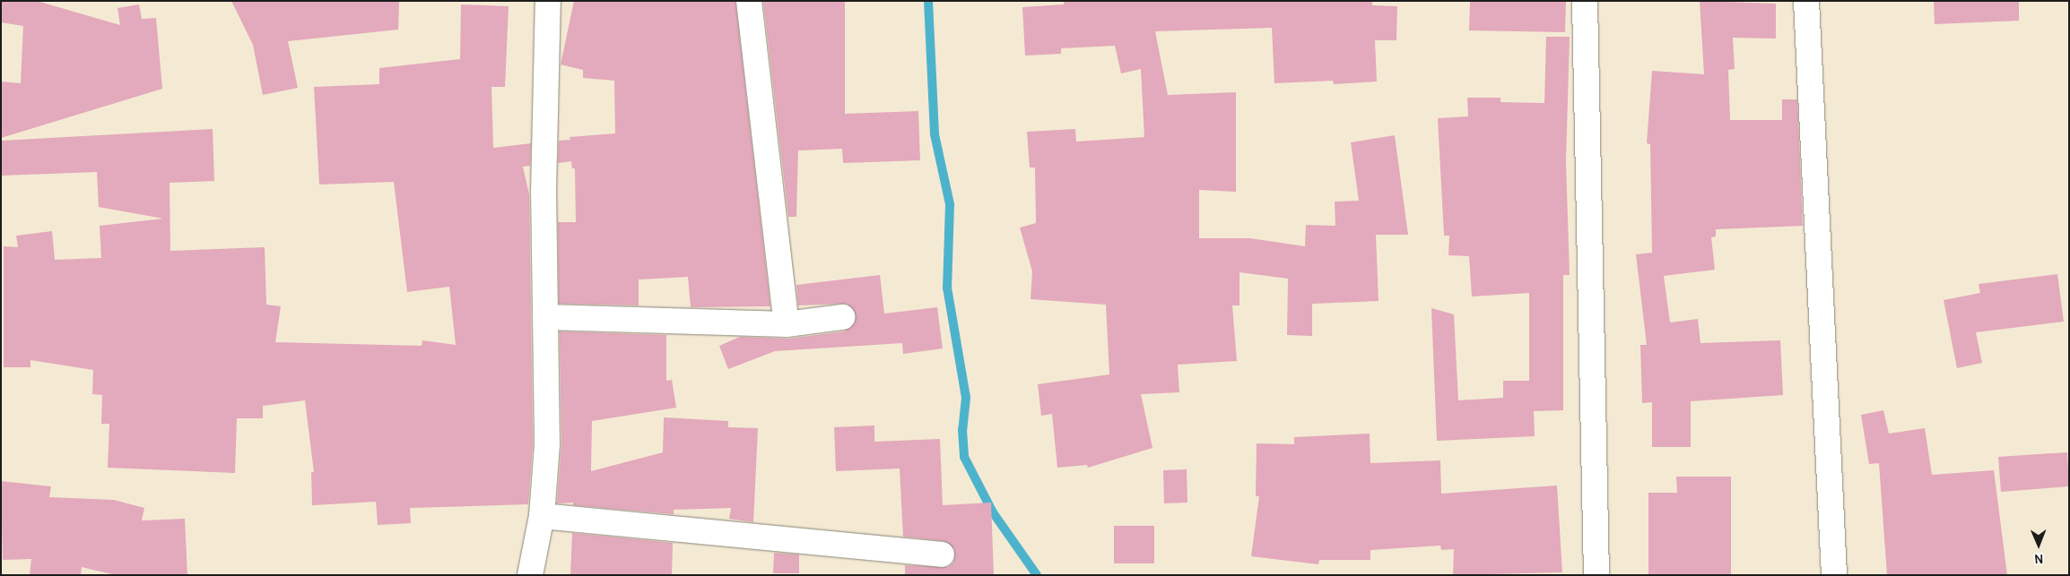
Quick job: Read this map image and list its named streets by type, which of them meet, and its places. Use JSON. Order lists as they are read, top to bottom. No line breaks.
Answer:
{"north":"bottom"}
